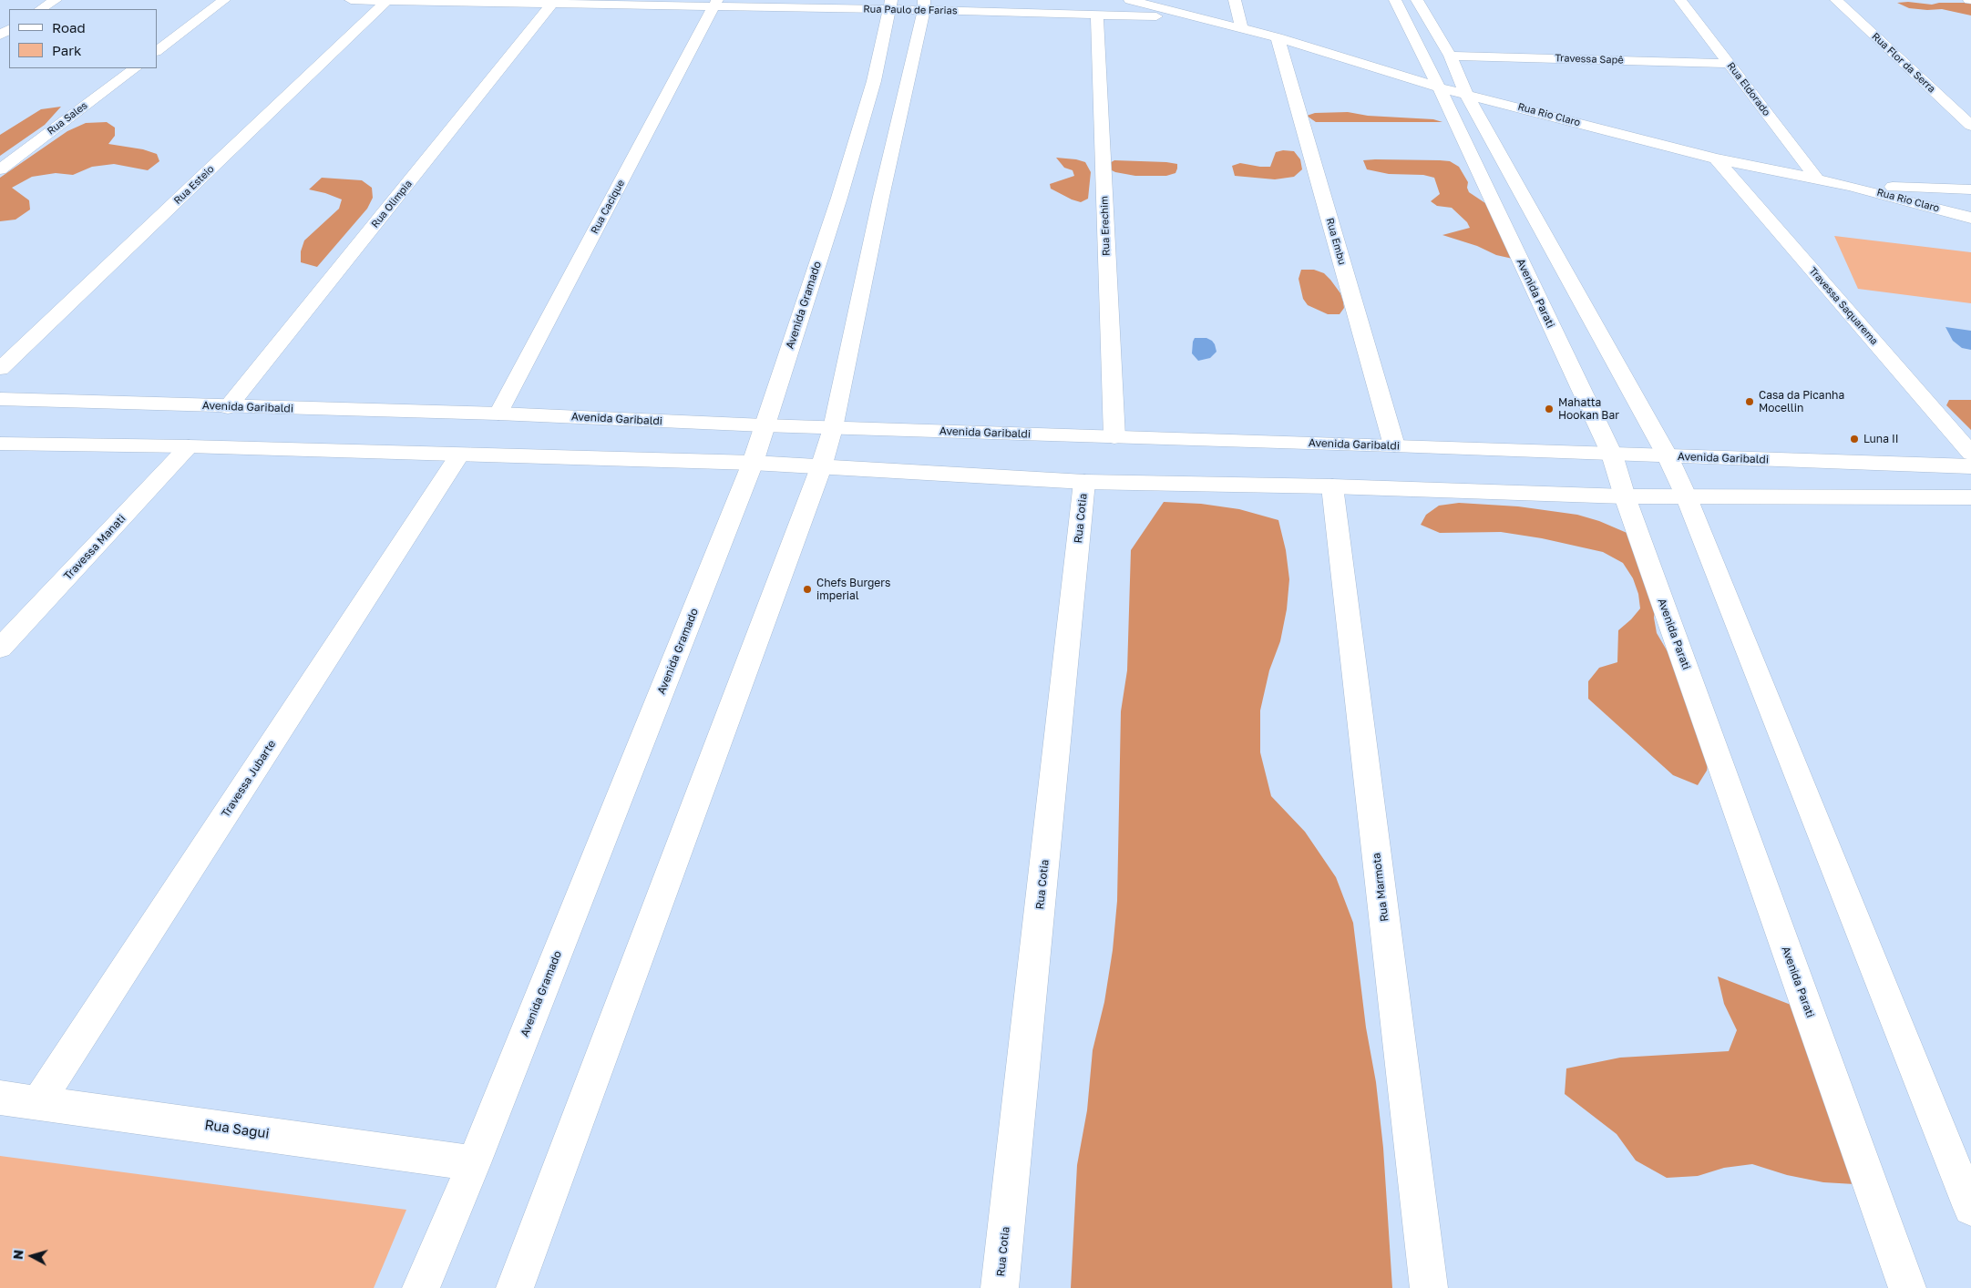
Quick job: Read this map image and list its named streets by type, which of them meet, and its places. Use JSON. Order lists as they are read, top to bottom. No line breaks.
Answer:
{"streets":{"street":["Rua Paulo de Farias","Travessa Sapê","Rua Flor da Serra","Rua Eldorado","Rua Rio Claro","Rua Sales","Rua Esteio","Rua Olimpia","Rua Cacique","Rua Erechim","Rua Embu","Avenida Parati","Avenida Gramado","Travessa Saquarema","Avenida Garibaldi","Rua Cotia","Travessa Manati","Travessa Jubarte","Rua Marmota","Rua Sagui"]},"crossings":[["Rua Paulo de Farias","Rua Rio Claro"],["Rua Paulo de Farias","Rua Esteio"],["Rua Paulo de Farias","Rua Olimpia"],["Rua Paulo de Farias","Rua Cacique"],["Rua Paulo de Farias","Rua Erechim"],["Rua Paulo de Farias","Avenida Gramado"],["Travessa Sapê","Rua Eldorado"],["Rua Eldorado","Rua Rio Claro"],["Rua Rio Claro","Rua Embu"],["Rua Rio Claro","Avenida Parati"],["Rua Rio Claro","Travessa Saquarema"],["Rua Olimpia","Avenida Garibaldi"],["Rua Cacique","Avenida Garibaldi"],["Rua Erechim","Avenida Garibaldi"],["Rua Embu","Avenida Garibaldi"],["Avenida Parati","Avenida Garibaldi"],["Avenida Gramado","Avenida Garibaldi"],["Avenida Gramado","Rua Sagui"],["Travessa Jubarte","Rua Sagui"]],"places":["Casa da Picanha Mocellin","Mahatta Hookan Bar","Luna II","Chefs Burgers imperial"],"legend":["Road","Park"],"north":"left"}
